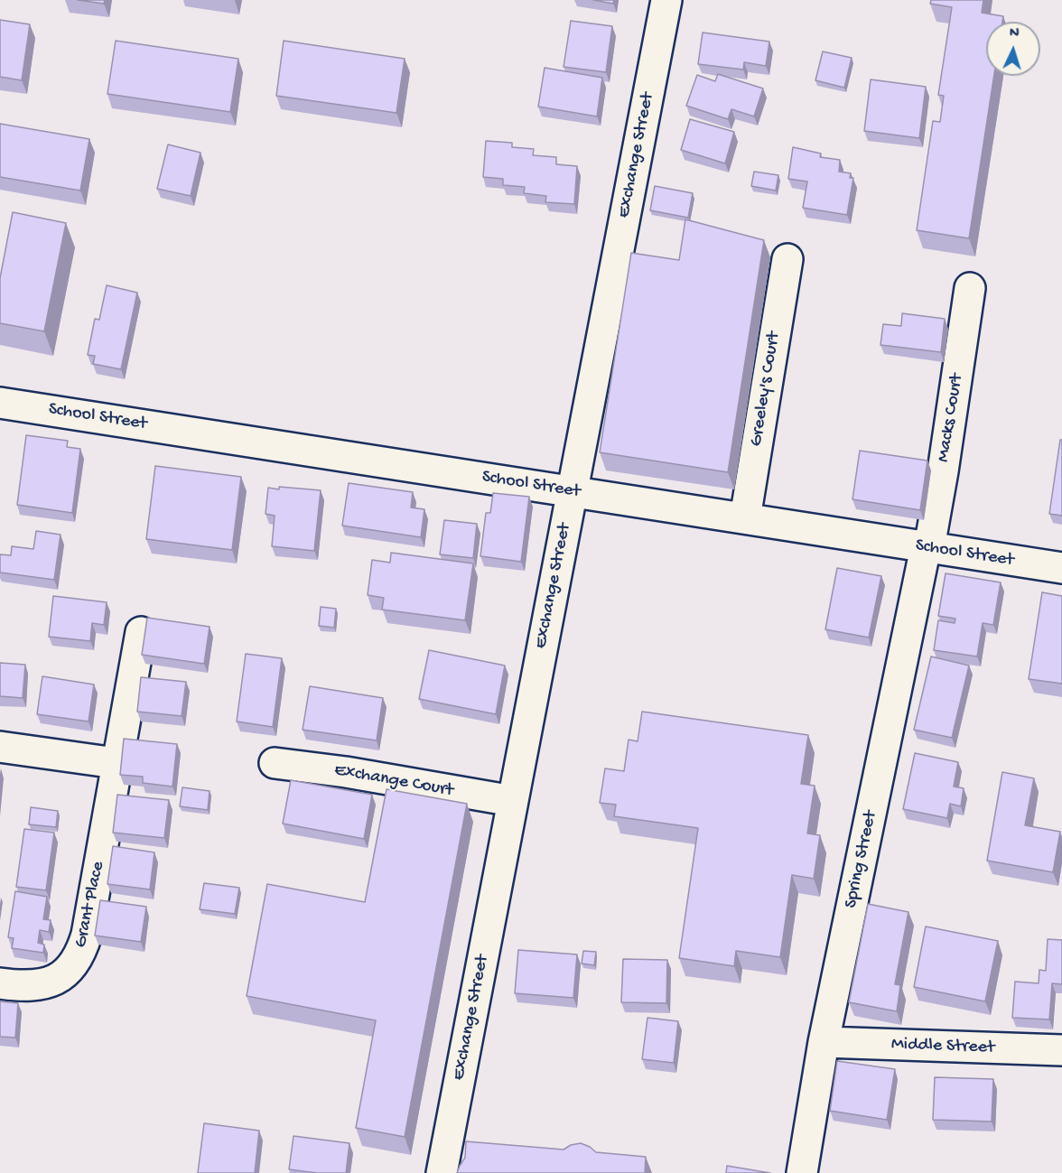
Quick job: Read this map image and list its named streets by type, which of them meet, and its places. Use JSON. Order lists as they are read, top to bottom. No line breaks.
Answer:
{"streets":{"street":["Exchange Street","Greeley's Court","School Street","Macks Court","Exchange Court","Spring Street","Grant Place","Middle Street"]},"crossings":[["Exchange Street","School Street"],["Exchange Street","Exchange Court"],["Greeley's Court","School Street"],["School Street","Macks Court"],["School Street","Spring Street"],["Macks Court","Spring Street"],["Spring Street","Middle Street"]],"north":"top"}
